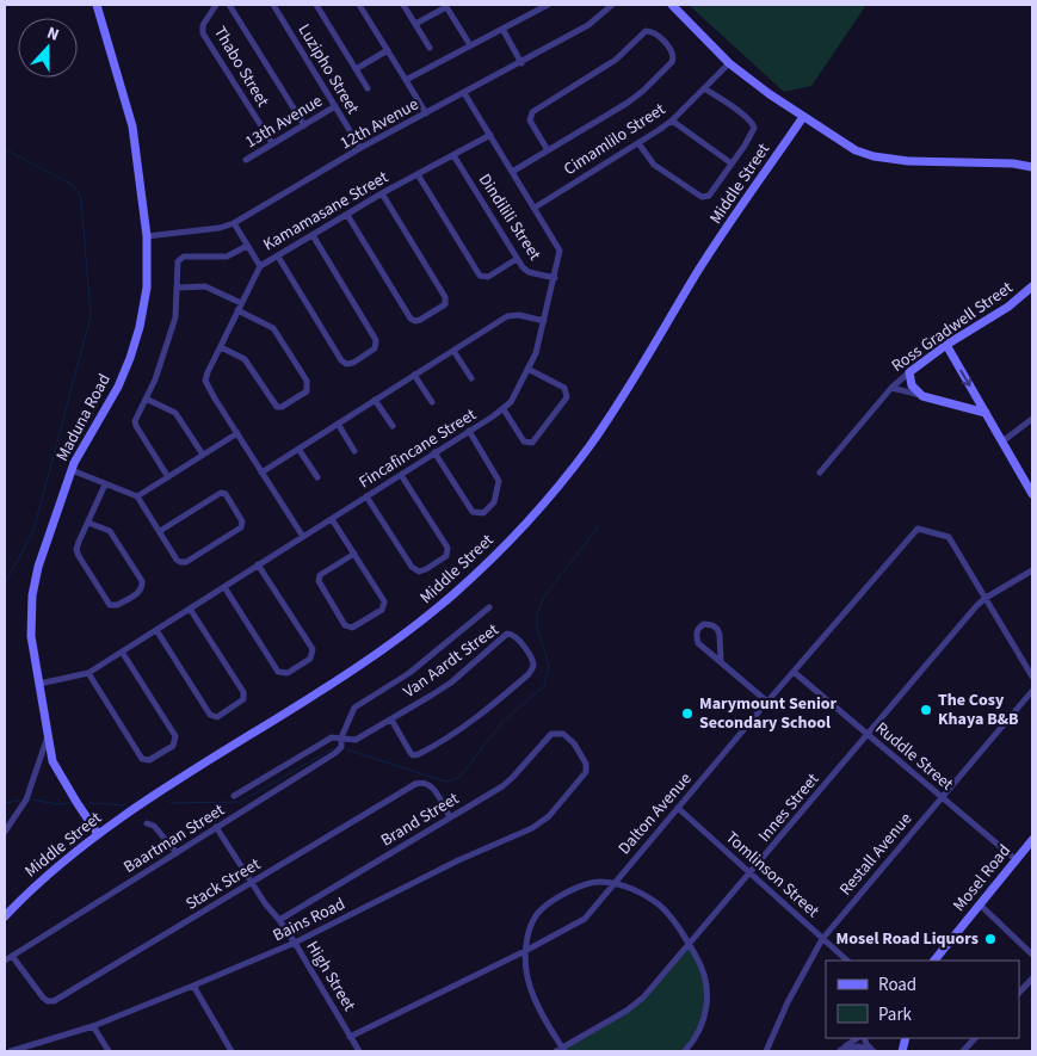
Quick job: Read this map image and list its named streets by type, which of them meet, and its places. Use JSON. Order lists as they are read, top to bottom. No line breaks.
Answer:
{"streets":{"street":["Thabo Street","Luzipho Street","13th Avenue","12th Avenue","Cimamlilo Street","Middle Street","Kamamasane Street","Dindilili Street","Ross Gradwell Street","Maduna Road","Fincafincane Street","Van Aardt Street","Ruddle Street","Innes Street","Dalton Avenue","Brand Street","Baartman Street","Restall Avenue","Tomlinson Street","Mosel Road","Stack Street","Bains Road","High Street"]},"crossings":[["Thabo Street","13th Avenue"],["Luzipho Street","13th Avenue"],["Luzipho Street","12th Avenue"],["12th Avenue","Maduna Road"],["12th Avenue","Fincafincane Street"],["Cimamlilo Street","Fincafincane Street"],["Middle Street","Maduna Road"],["Kamamasane Street","Dindilili Street"],["Kamamasane Street","Fincafincane Street"],["Dindilili Street","Fincafincane Street"],["Maduna Road","Fincafincane Street"],["Van Aardt Street","Baartman Street"],["Ruddle Street","Innes Street"],["Ruddle Street","Dalton Avenue"],["Ruddle Street","Restall Avenue"],["Ruddle Street","Mosel Road"],["Innes Street","Dalton Avenue"],["Innes Street","Tomlinson Street"],["Dalton Avenue","Tomlinson Street"],["Dalton Avenue","High Street"],["Brand Street","Stack Street"],["Brand Street","Bains Road"],["Brand Street","High Street"],["Baartman Street","Stack Street"],["Baartman Street","High Street"],["Restall Avenue","Tomlinson Street"],["Stack Street","High Street"],["Bains Road","High Street"]],"places":["The Cosy Khaya B&B","Marymount Senior Secondary School","Mosel Road Liquors"],"legend":["Road","Park"],"north":"top"}
